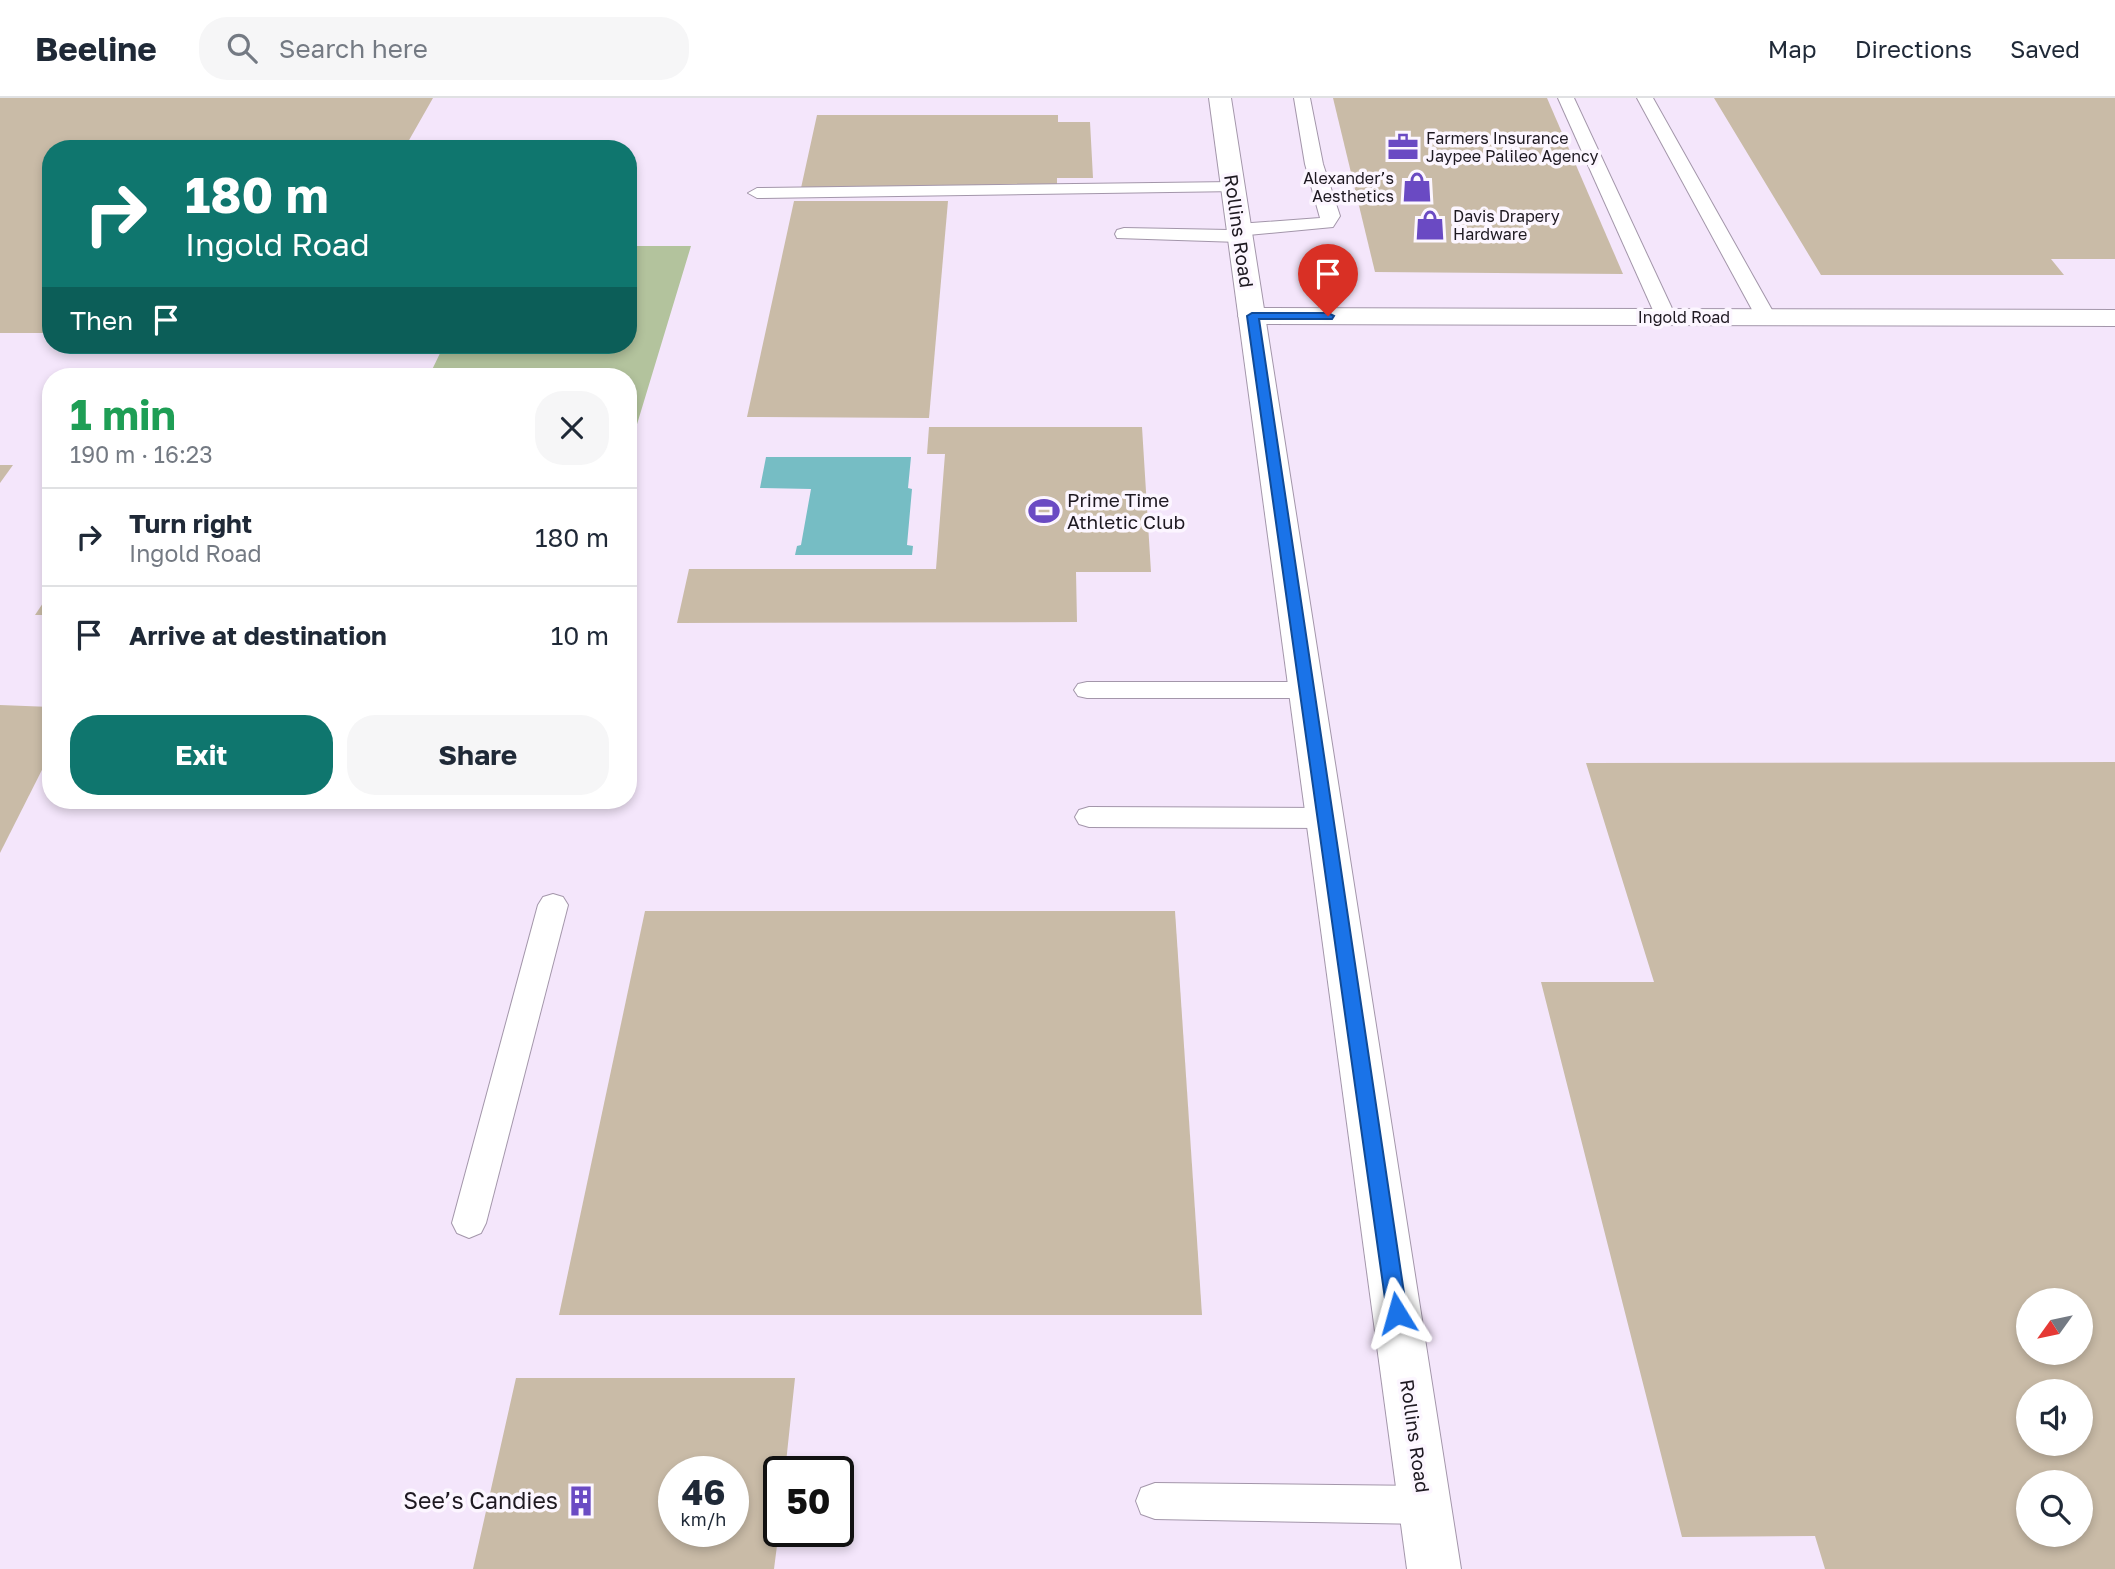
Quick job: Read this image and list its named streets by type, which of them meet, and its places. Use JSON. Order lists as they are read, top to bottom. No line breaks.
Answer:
{"streets":{"main road":["Rollins Road","Ingold Road"]},"crossings":[["Rollins Road","Ingold Road"]],"places":{"office":["Farmers Insurance Jaypee Palileo Agency"],"shop":["Alexander’s Aesthetics","Davis Drapery Hardware"],"sports":["Prime Time Athletic Club"],"building":["See’s Candies"]},"north":"bottom left","page":{"header":"Beeline","search":"Search here","nav":["Map","Directions","Saved"],"turn":["180 m","Ingold Road"],"then":"Then","heading":["1 min","190 m · 16:23"],"list":[{"name":"Turn right","note":"Ingold Road","value":"180 m"},{"name":"Arrive at destination","value":"10 m"}],"buttons":["Exit","Share"],"speed":"46 km/h","limit":"50"}}
